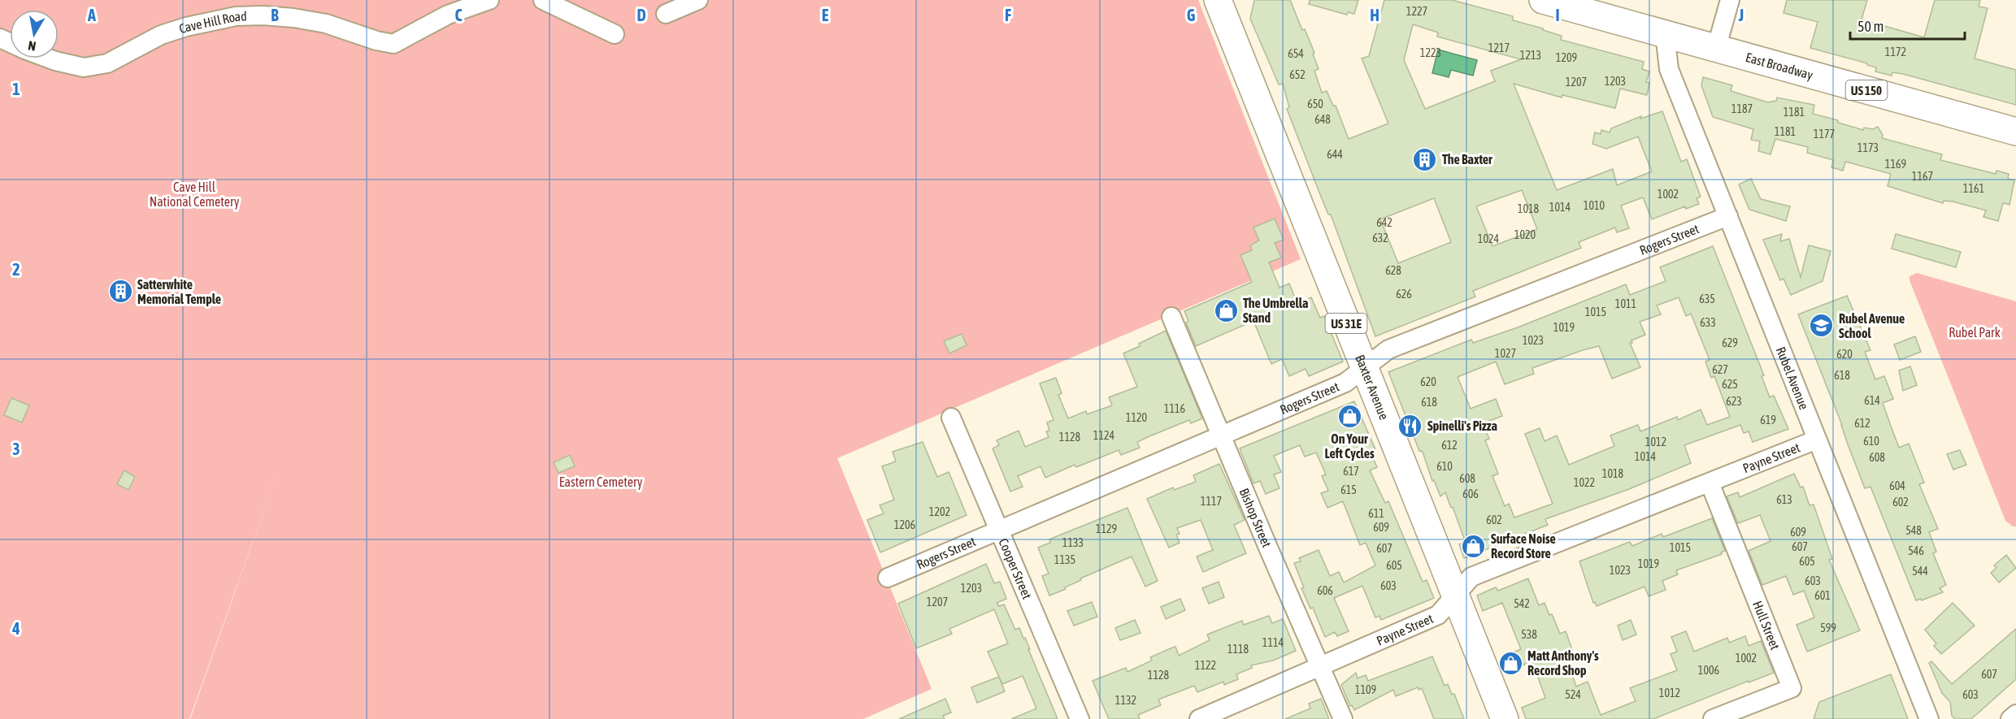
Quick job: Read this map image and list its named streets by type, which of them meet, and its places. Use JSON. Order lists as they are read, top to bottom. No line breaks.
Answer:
{"streets":{"main road":["East Broadway","US 150","US 31E","Baxter Avenue"],"street":["Cave Hill Road","Rogers Street","Rubel Avenue","Payne Street","Bishop Street","Cooper Street","Hull Street"]},"crossings":[["East Broadway","Rubel Avenue"],["Rogers Street","Rubel Avenue"],["Rogers Street","Baxter Avenue"],["Rogers Street","Bishop Street"],["Rogers Street","Cooper Street"],["Rubel Avenue","Payne Street"],["Baxter Avenue","Payne Street"],["Payne Street","Bishop Street"],["Payne Street","Hull Street"]],"parks":["Cave Hill National Cemetery","Rubel Park","Eastern Cemetery"],"places":{"building":["The Baxter","Satterwhite Memorial Temple"],"shop":["The Umbrella Stand","On Your Left Cycles","Surface Noise Record Store","Matt Anthony's Record Shop"],"school or university":["Rubel Avenue School"],"restaurant":["Spinelli's Pizza"]},"house_numbers":["1227","1217","1172","1223","654","1213","1209","652","1203","1207","650","1187","1181","648","1181","1177","1173","644","1169","1167","1161","1002","1010","1014","1018","642","1020","632","1024","628","626","635","1011","1015","633","1019","1023","629","1027","620","627","618","620","625","614","623","618","1116","1120","619","612","1124","1128","610","1012","612","1014","608","610","617","1018","608","1022","604","615","606","613","1117","602","1202","611","602","1206","609","1129","548","609","1133","607","1015","607","546","1135","605","1019","605","1023","544","603","603","1203","606","601","1207","542","599","538","1114","1118","1002","1122","1006","607","1128","1109","1012","524","603","1132"],"scale_bar":"50 m","north":"bottom","grid":{"columns":["A","B","C","D","E","F","G","H","I","J"],"rows":["1","2","3","4"]}}
